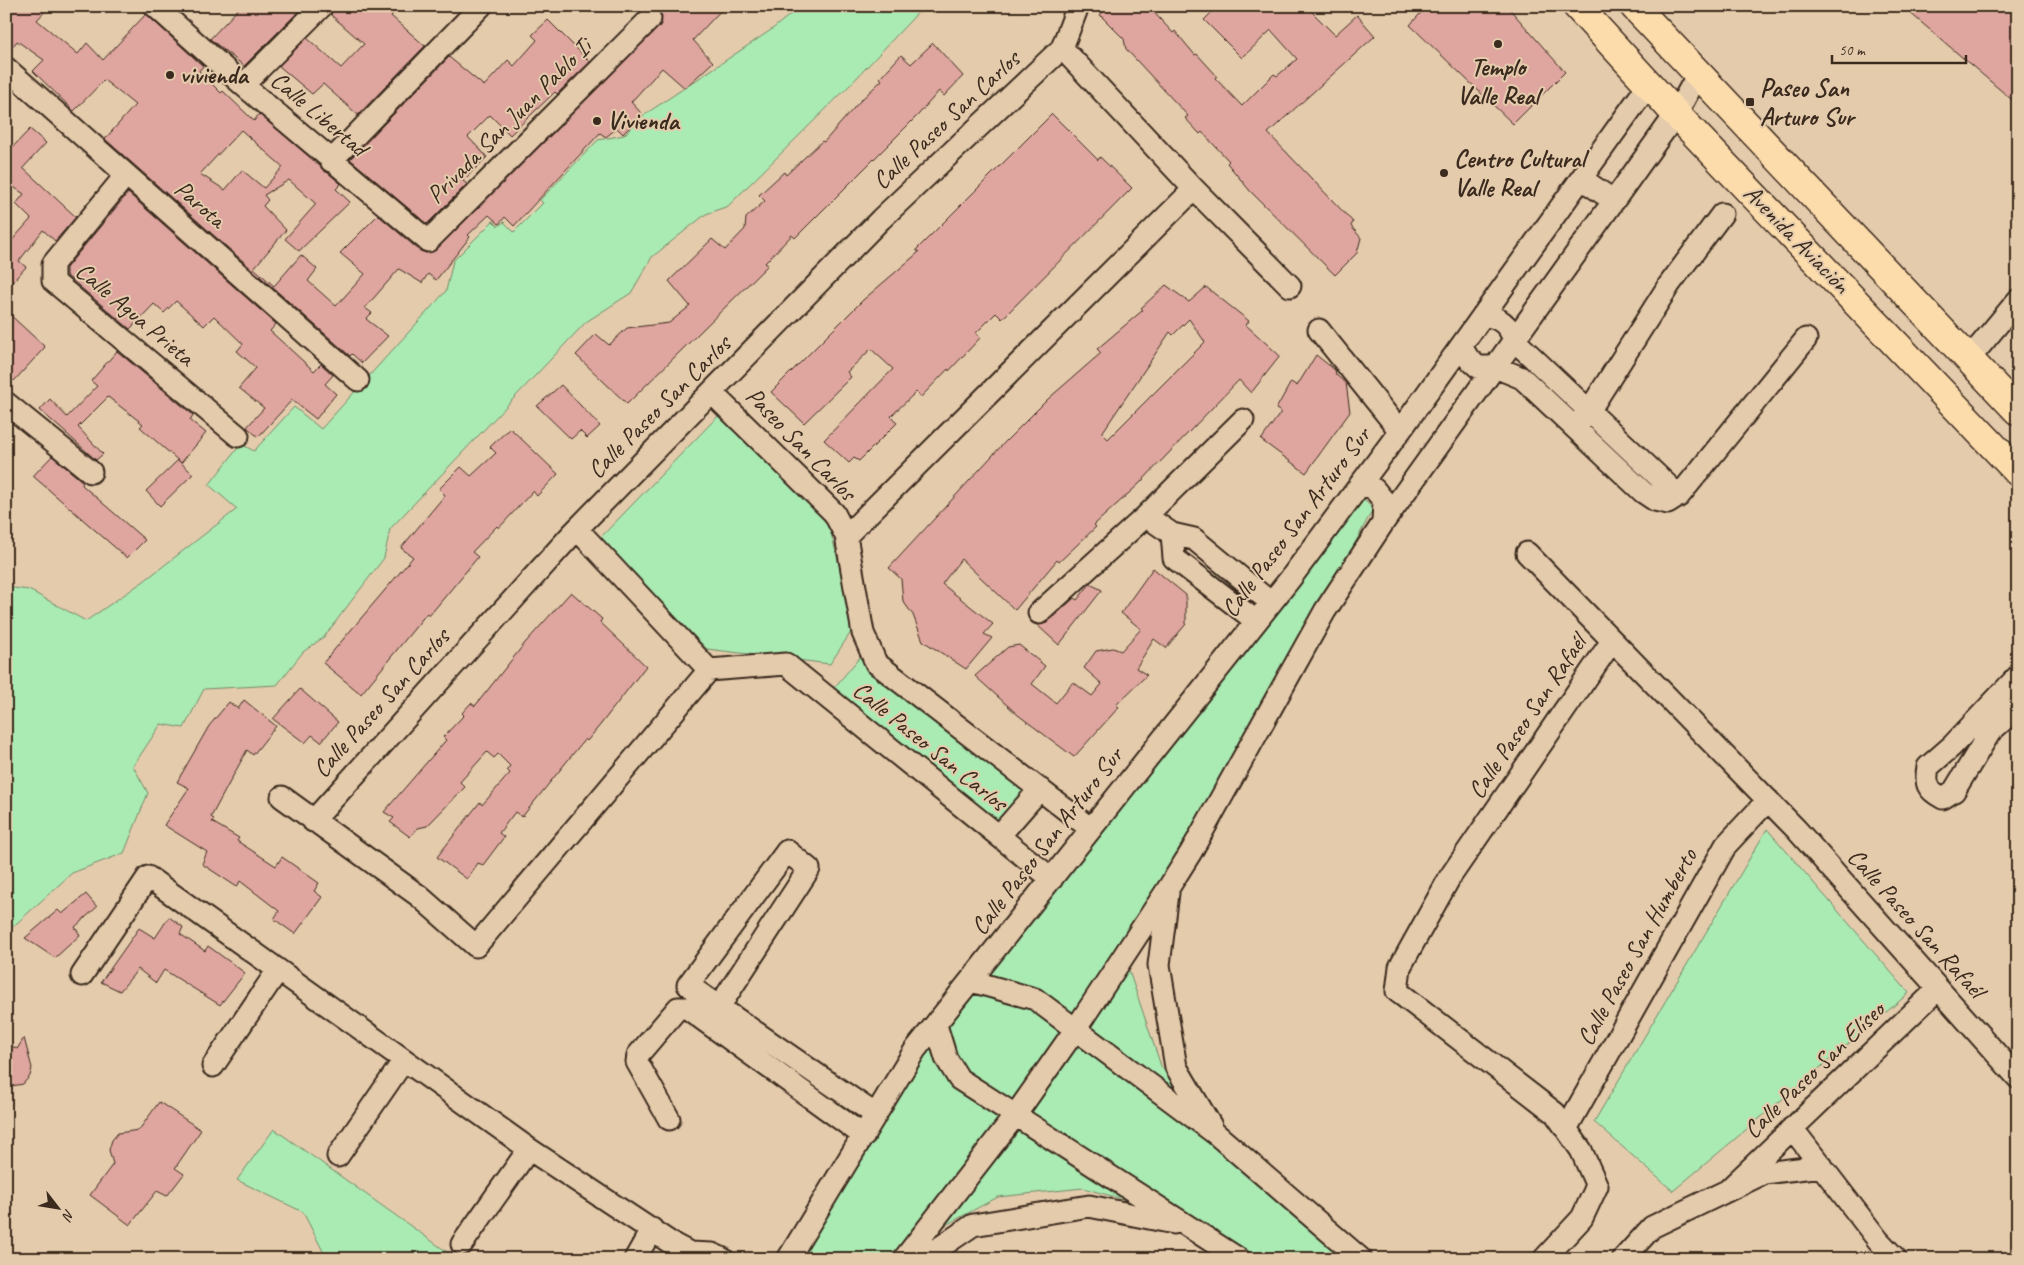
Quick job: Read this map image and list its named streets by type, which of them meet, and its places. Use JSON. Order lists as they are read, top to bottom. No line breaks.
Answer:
{"streets":{"main road":["Avenida Aviación"],"street":["Calle Libertad","Calle Paseo San Carlos","Privada San Juan Pablo Ii","Parota","Calle Agua Prieta","Paseo San Carlos","Calle Paseo San Arturo Sur","Calle Paseo San Rafaél","Calle Paseo San Humberto","Calle Paseo San Elíseo"]},"crossings":[["Calle Libertad","Privada San Juan Pablo Ii"],["Calle Paseo San Carlos","Paseo San Carlos"],["Calle Paseo San Carlos","Calle Paseo San Arturo Sur"],["Parota","Calle Agua Prieta"],["Avenida Aviación","Calle Paseo San Arturo Sur"],["Calle Paseo San Rafaél","Calle Paseo San Humberto"],["Calle Paseo San Rafaél","Calle Paseo San Elíseo"]],"places":{"other":["Templo Valle Real","vivienda","Vivienda","Centro Cultural Valle Real"],"transit":["Paseo San Arturo Sur"]},"scale_bar":"50 m","north":"bottom right"}
